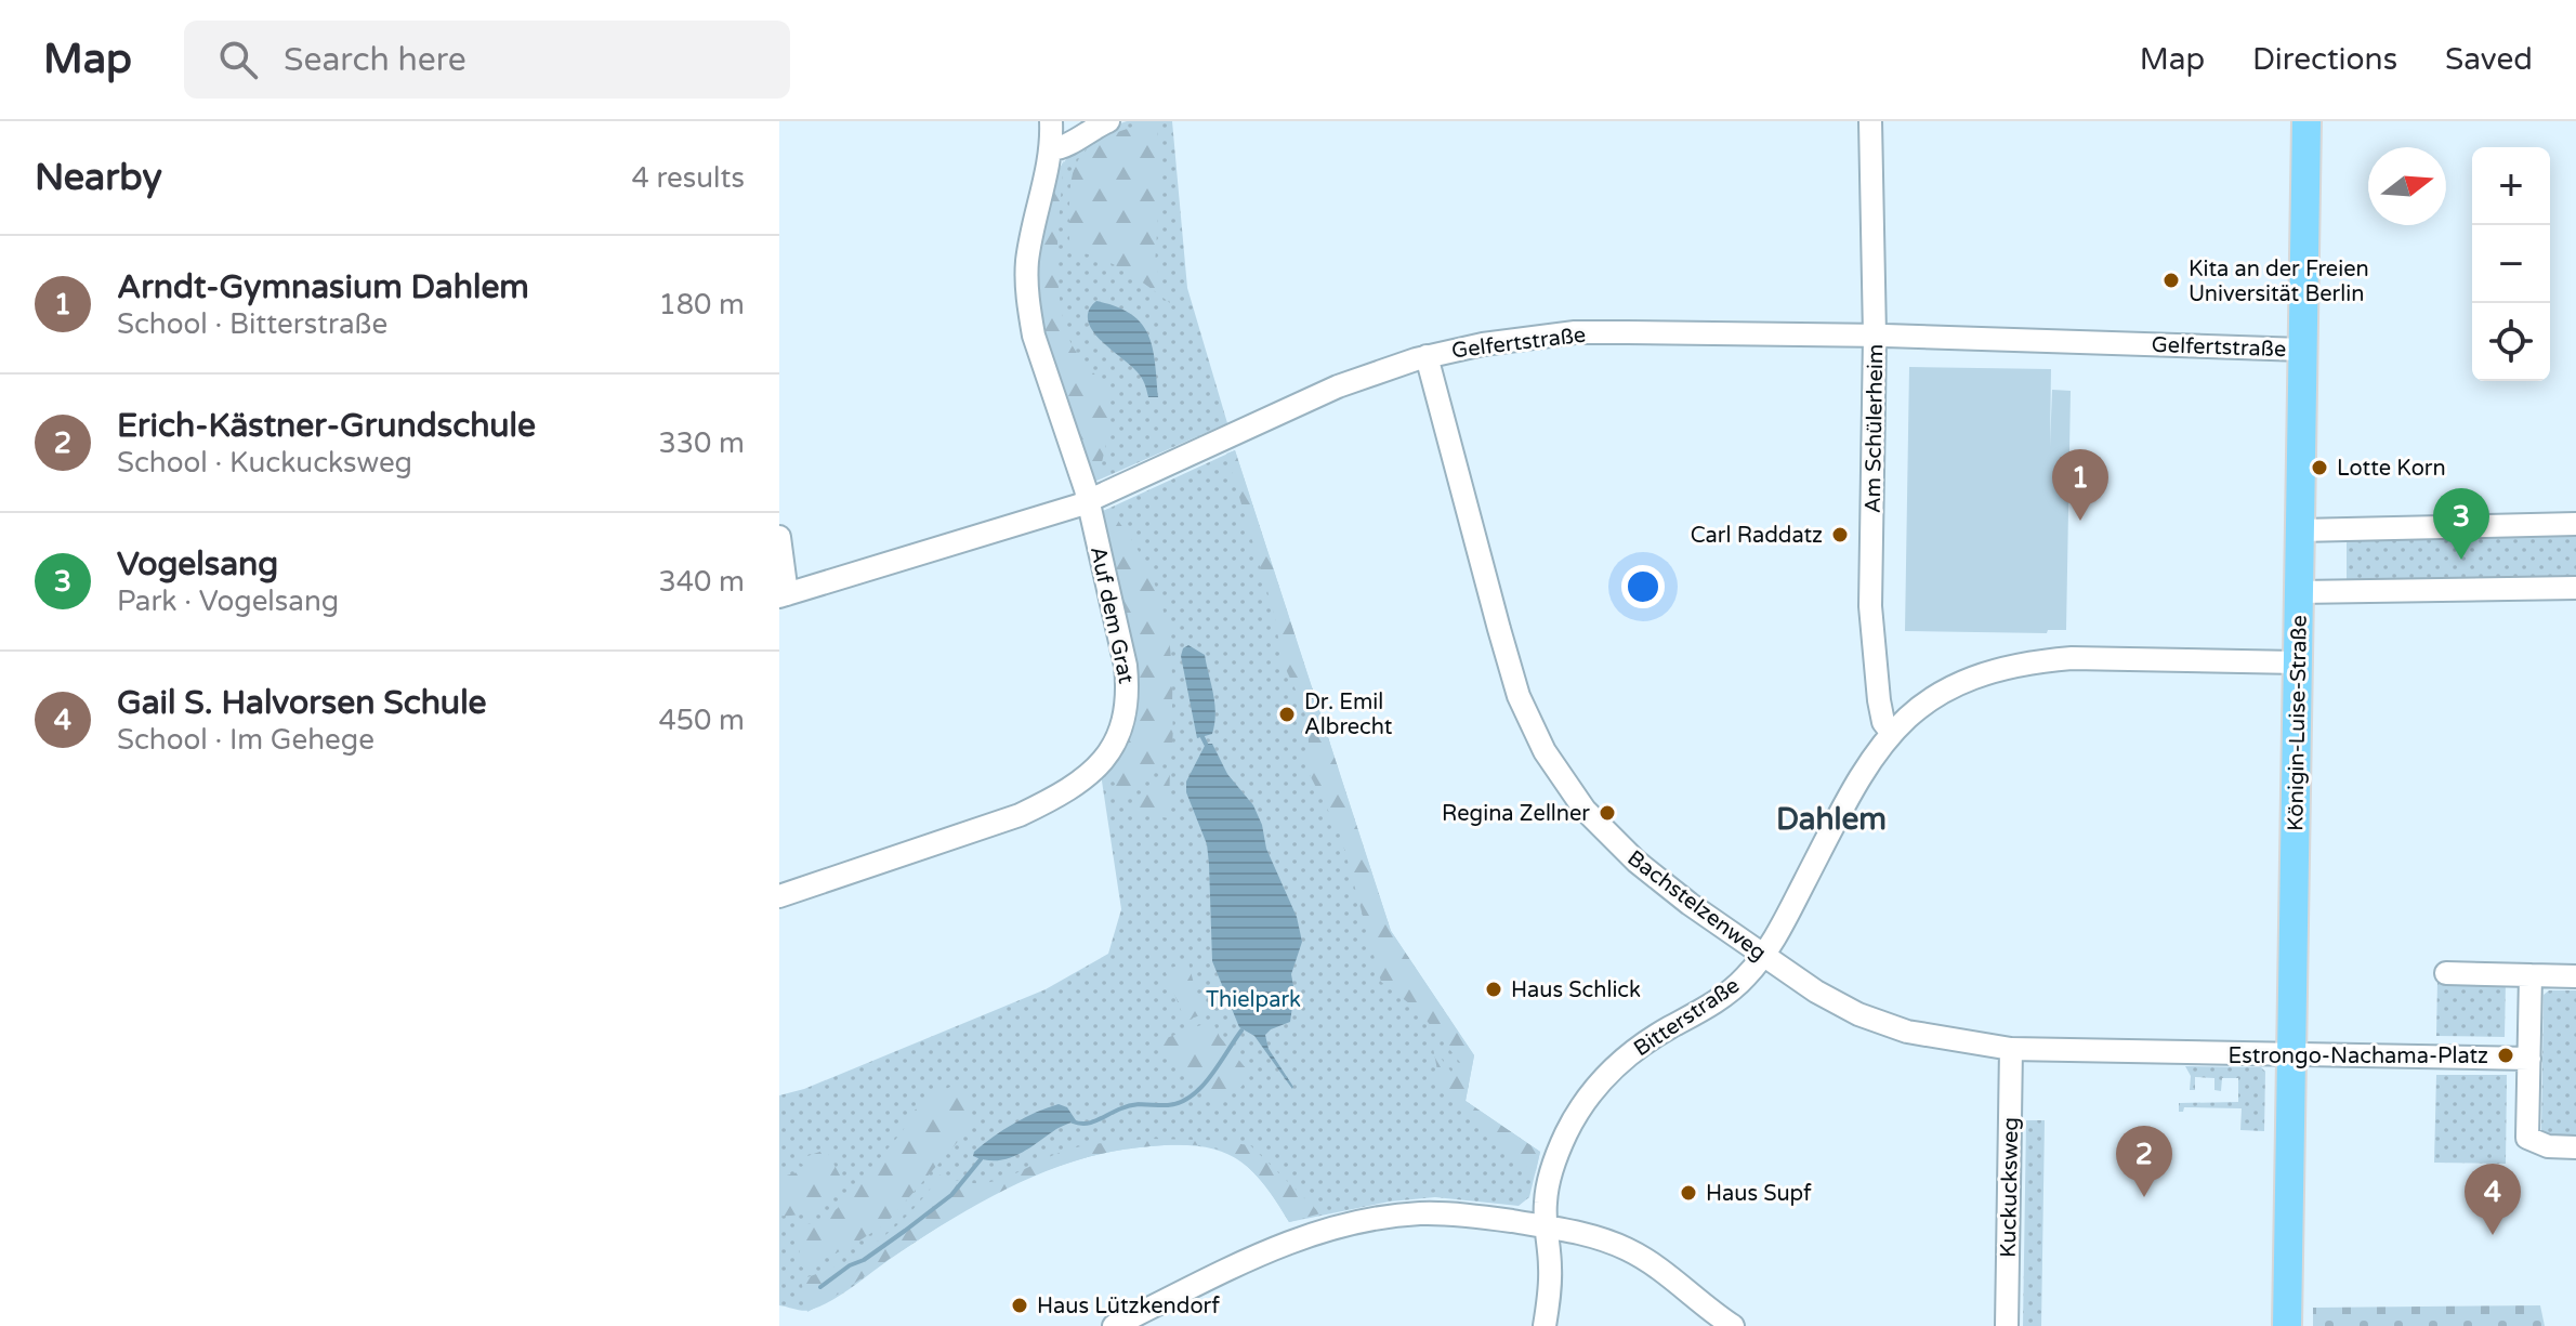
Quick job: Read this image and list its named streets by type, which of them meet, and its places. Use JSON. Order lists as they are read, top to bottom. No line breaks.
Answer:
{"streets":{"main road":["Königin-Luise-Straße"],"street":["Gelfertstraße","Am Schülerheim","Auf dem Grat","Bachstelzenweg","Bitterstraße","Kuckucksweg"]},"crossings":[["Gelfertstraße","Am Schülerheim"],["Gelfertstraße","Auf dem Grat"],["Gelfertstraße","Königin-Luise-Straße"],["Gelfertstraße","Bachstelzenweg"],["Am Schülerheim","Bitterstraße"],["Königin-Luise-Straße","Bachstelzenweg"],["Königin-Luise-Straße","Bitterstraße"],["Bachstelzenweg","Bitterstraße"],["Bachstelzenweg","Kuckucksweg"]],"districts":["Dahlem"],"parks":["Thielpark"],"places":["Kita an der Freien Universität Berlin","Lotte Korn","Carl Raddatz","Dr. Emil Albrecht","Regina Zellner","Haus Schlick","Estrongo-Nachama-Platz","Haus Supf","Haus Lützkendorf"],"north":"right","page":{"header":"Map","search":"Search here","nav":["Map","Directions","Saved"],"heading":["Nearby","4 results"],"map_buttons":["+","−"],"list":[{"mark":"1","name":"Arndt-Gymnasium Dahlem","note":"School · Bitterstraße","value":"180 m"},{"mark":"2","name":"Erich-Kästner-Grundschule","note":"School · Kuckucksweg","value":"330 m"},{"mark":"3","name":"Vogelsang","note":"Park · Vogelsang","value":"340 m"},{"mark":"4","name":"Gail S. Halvorsen Schule","note":"School · Im Gehege","value":"450 m"}],"pins":["1","3","2","4"]}}
